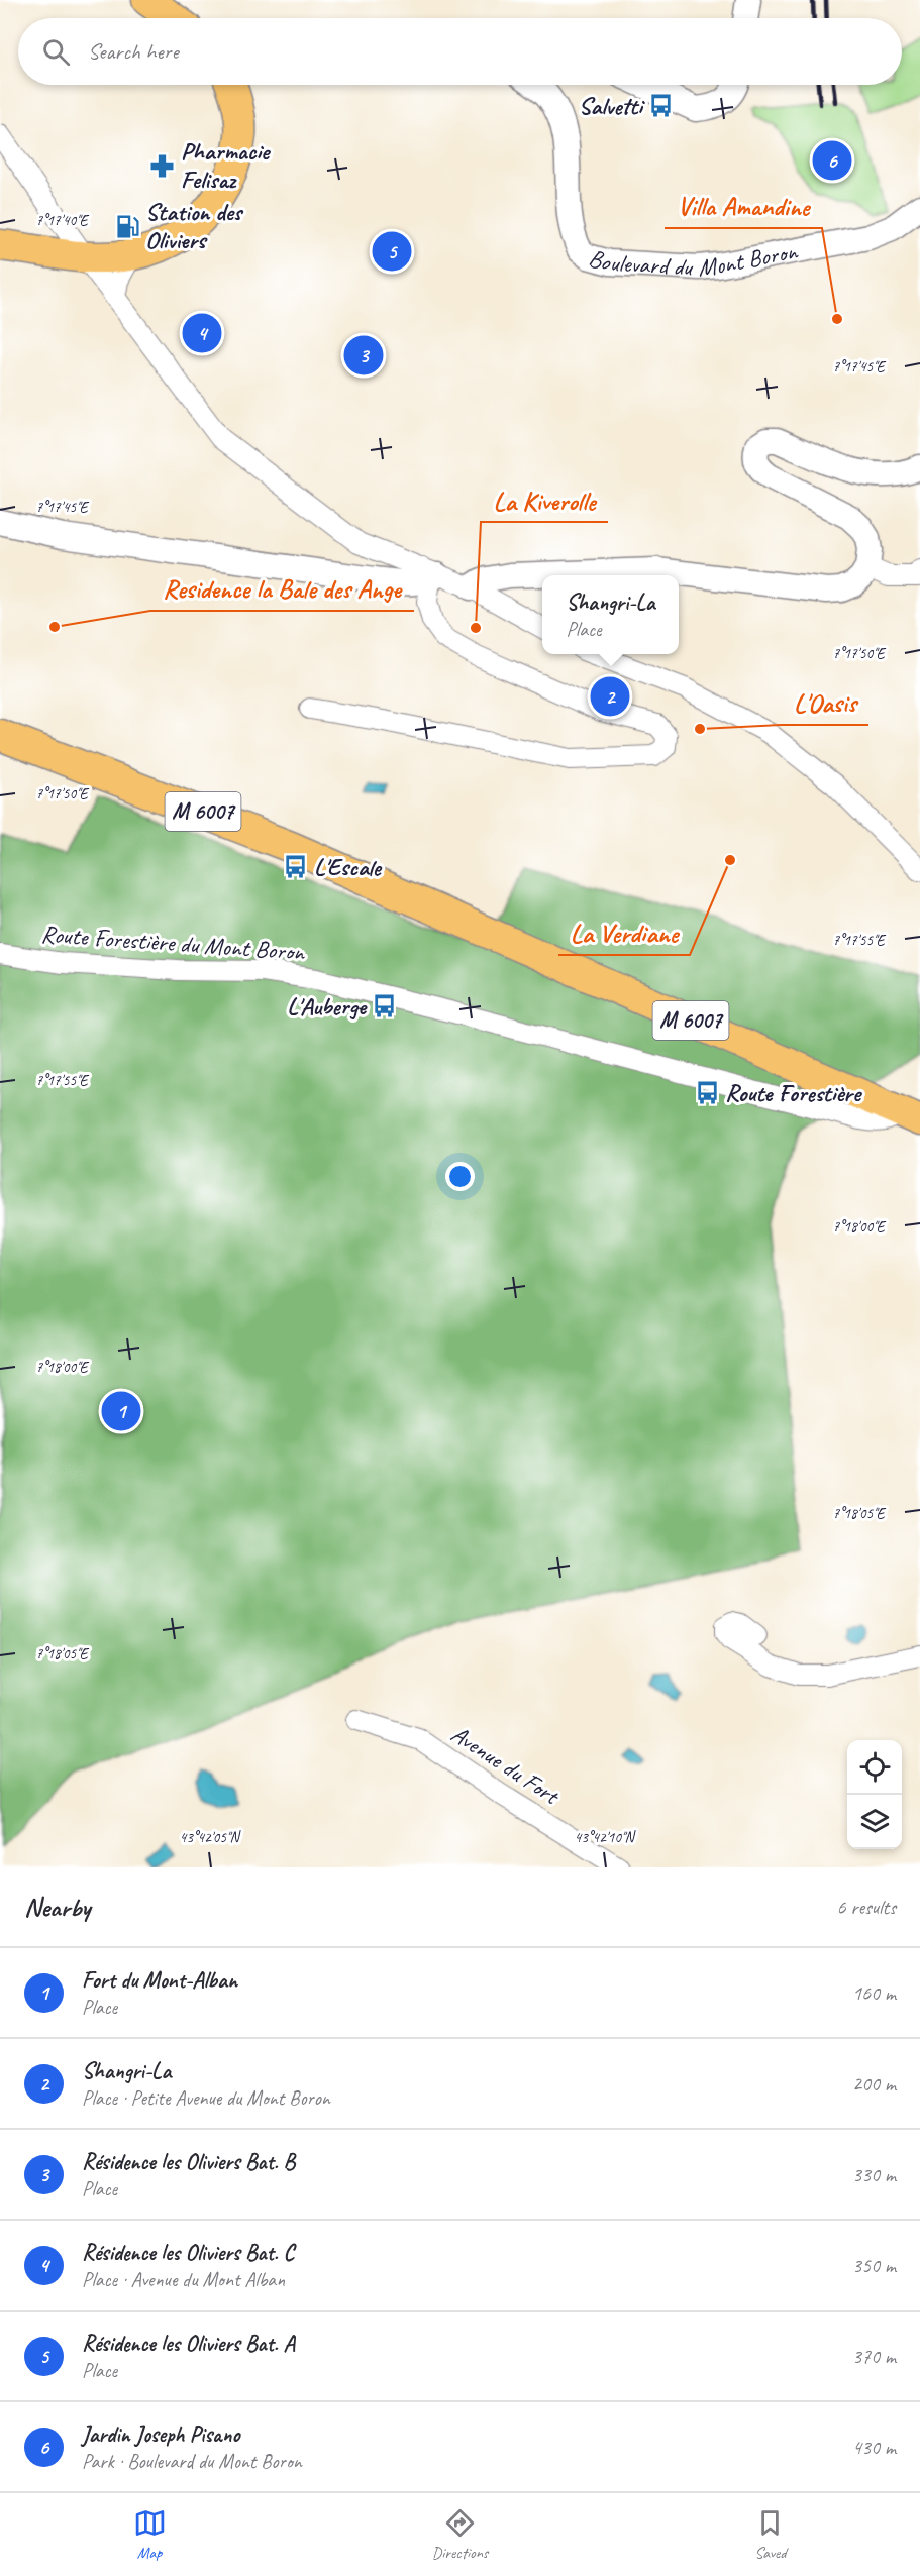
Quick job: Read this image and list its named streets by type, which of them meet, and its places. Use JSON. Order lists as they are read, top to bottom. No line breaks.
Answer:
{"streets":{"main road":["M 6007"],"street":["Boulevard du Mont Boron","Route Forestière du Mont Boron","Avenue du Fort"]},"crossings":[["M 6007","Route Forestière du Mont Boron"]],"places":{"bus stop":["Salvetti","L'Escale","L'Auberge","Route Forestière"],"pharmacy":["Pharmacie Felisaz"],"fuel station":["Station des Oliviers"],"other":["Villa Amandine","Residence la Bale des Ange","La Kiverolle","L'Oasis","La Verdiane"]},"page":{"search":"Search here","pins":["6","5","4","3","2","1"],"popup":["Shangri-La","Place"],"heading":["Nearby","6 results"],"list":[{"mark":"1","name":"Fort du Mont-Alban","note":"Place","value":"160 m"},{"mark":"2","name":"Shangri-La","note":"Place · Petite Avenue du Mont Boron","value":"200 m"},{"mark":"3","name":"Résidence les Oliviers Bat. B","note":"Place","value":"330 m"},{"mark":"4","name":"Résidence les Oliviers Bat. C","note":"Place · Avenue du Mont Alban","value":"350 m"},{"mark":"5","name":"Résidence les Oliviers Bat. A","note":"Place","value":"370 m"},{"mark":"6","name":"Jardin Joseph Pisano","note":"Park · Boulevard du Mont Boron","value":"430 m"}],"nav":["Map","Directions","Saved"]},"coordinates":["7°17'40\"E","7°17'45\"E","7°17'50\"E","7°17'55\"E","7°18'00\"E","7°18'05\"E","43°42'05\"N","43°42'10\"N"]}
